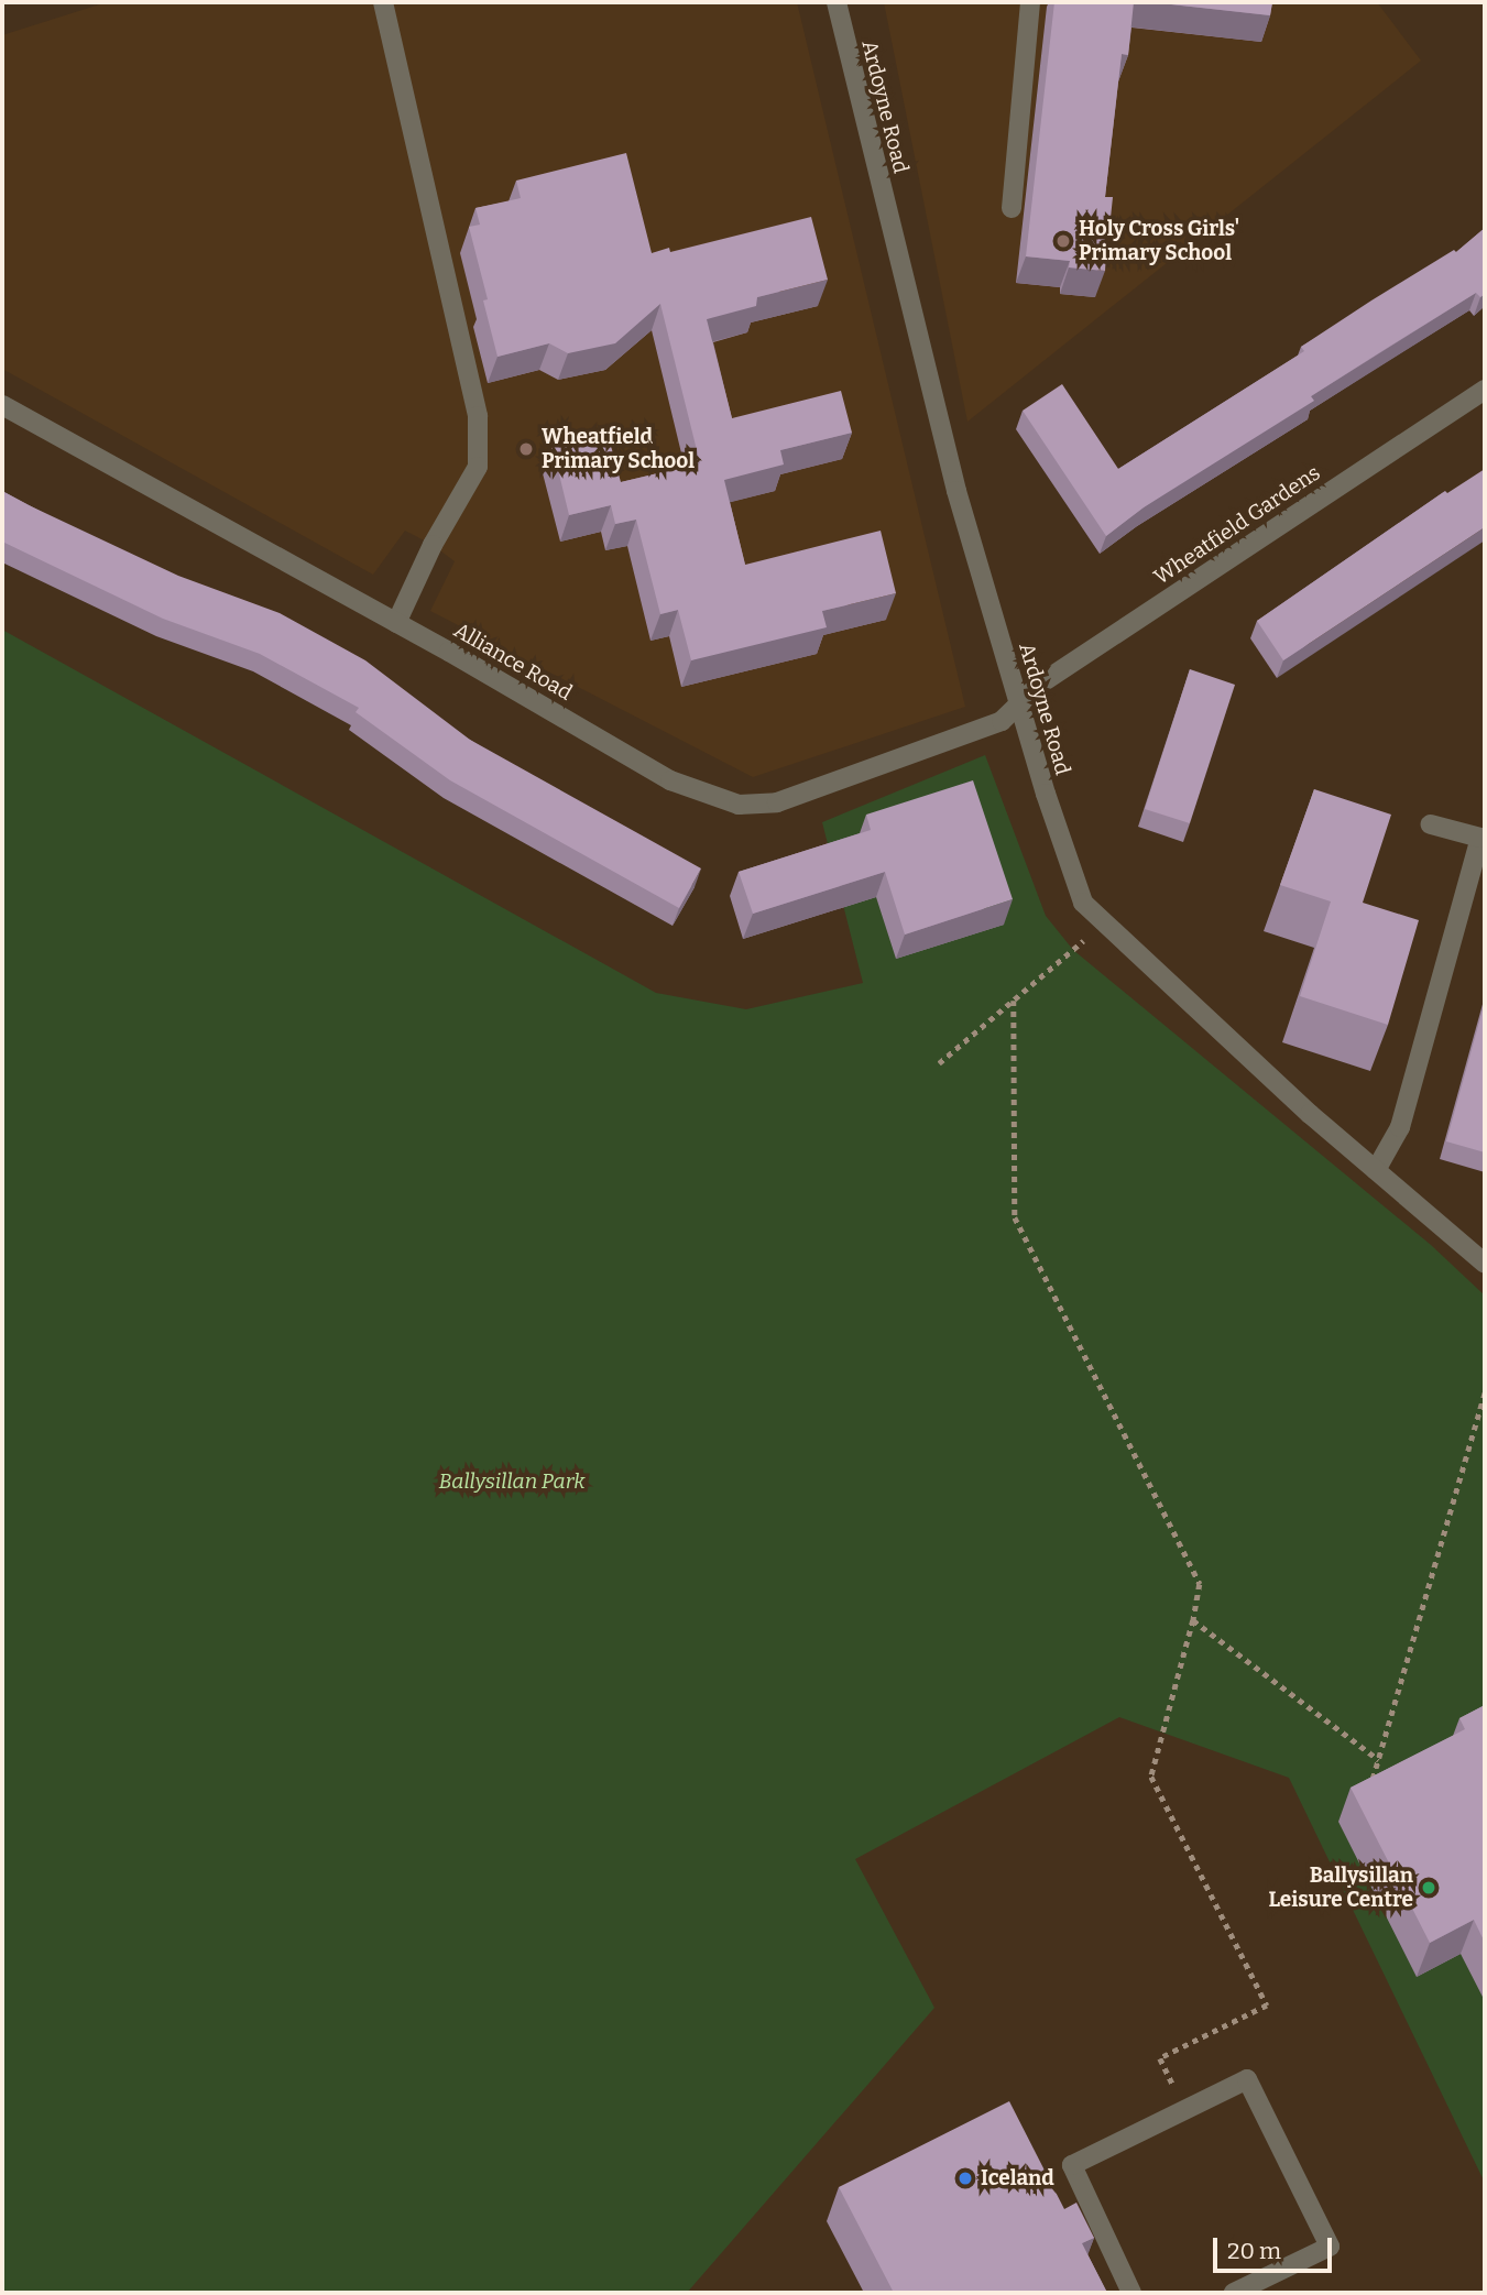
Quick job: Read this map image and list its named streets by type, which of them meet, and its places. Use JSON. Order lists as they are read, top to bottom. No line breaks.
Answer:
{"streets":{"street":["Ardoyne Road","Wheatfield Gardens","Alliance Road"]},"crossings":[["Ardoyne Road","Wheatfield Gardens"],["Ardoyne Road","Alliance Road"],["Wheatfield Gardens","Alliance Road"]],"parks":["Ballysillan Park"],"places":["Holy Cross Girls' Primary School","Wheatfield Primary School","Ballysillan Leisure Centre","Iceland"],"scale_bar":"20 m"}
